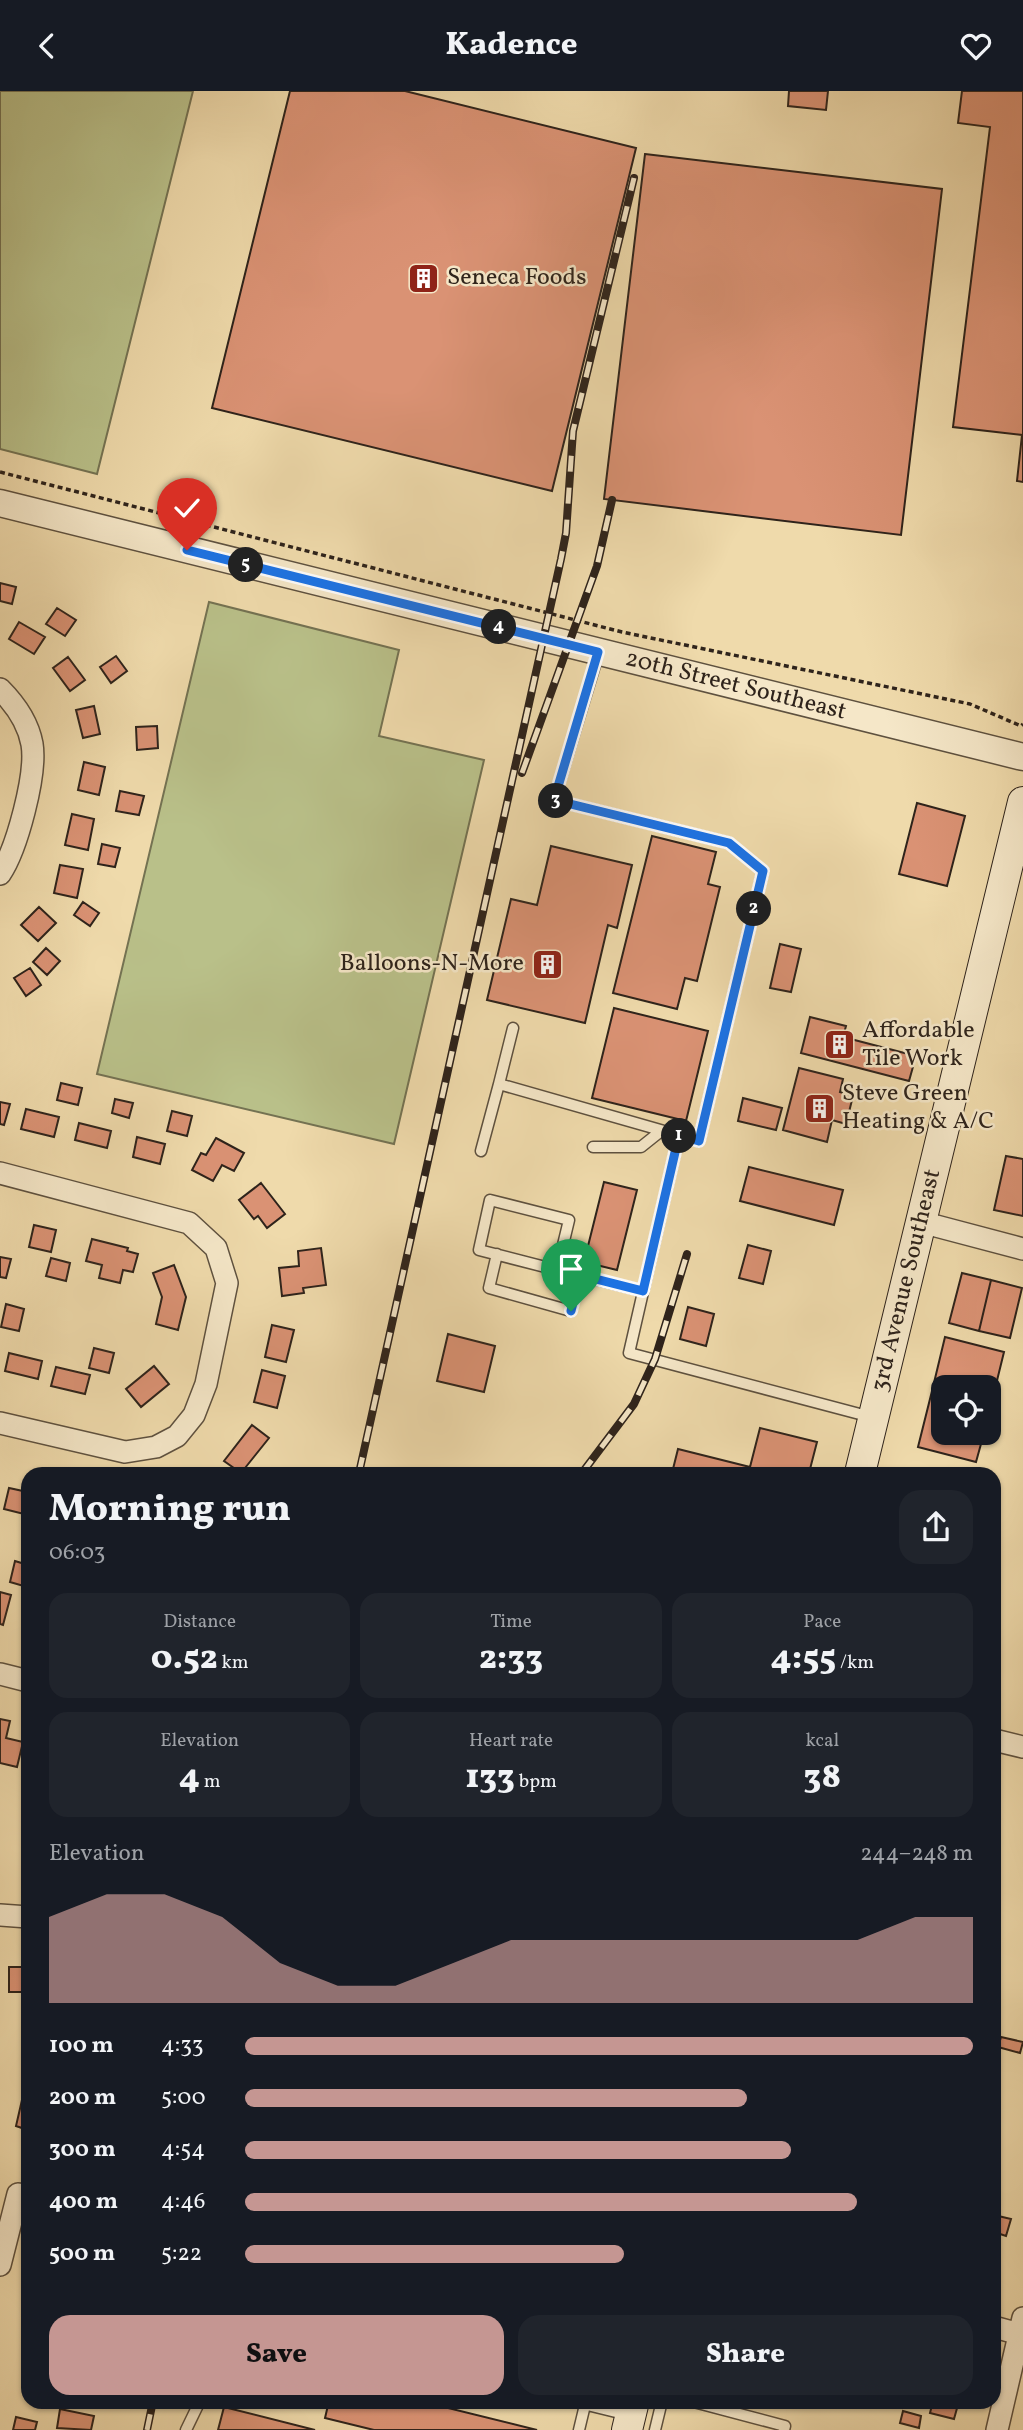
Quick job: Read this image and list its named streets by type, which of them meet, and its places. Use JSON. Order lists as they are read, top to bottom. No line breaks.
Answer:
{"streets":{"main road":["3rd Avenue Southeast"],"street":["20th Street Southeast"]},"places":{"building":["Seneca Foods","Balloons-N-More","Affordable Tile Work","Steve Green Heating & A/C"]},"page":{"header":"Kadence","pins":["5","4","3","2","1"],"heading":["Morning run","06:03"],"stats":[["Distance","0.52 km"],["Time","2:33"],["Pace","4:55 /km"],["Elevation","4 m"],["Heart rate","133 bpm"],["kcal","38"]],"chart":["Elevation","244–248 m"],"list":[{"name":"100 m","note":"4:33"},{"name":"200 m","note":"5:00"},{"name":"300 m","note":"4:54"},{"name":"400 m","note":"4:46"},{"name":"500 m","note":"5:22"}],"buttons":["Save","Share"]}}
